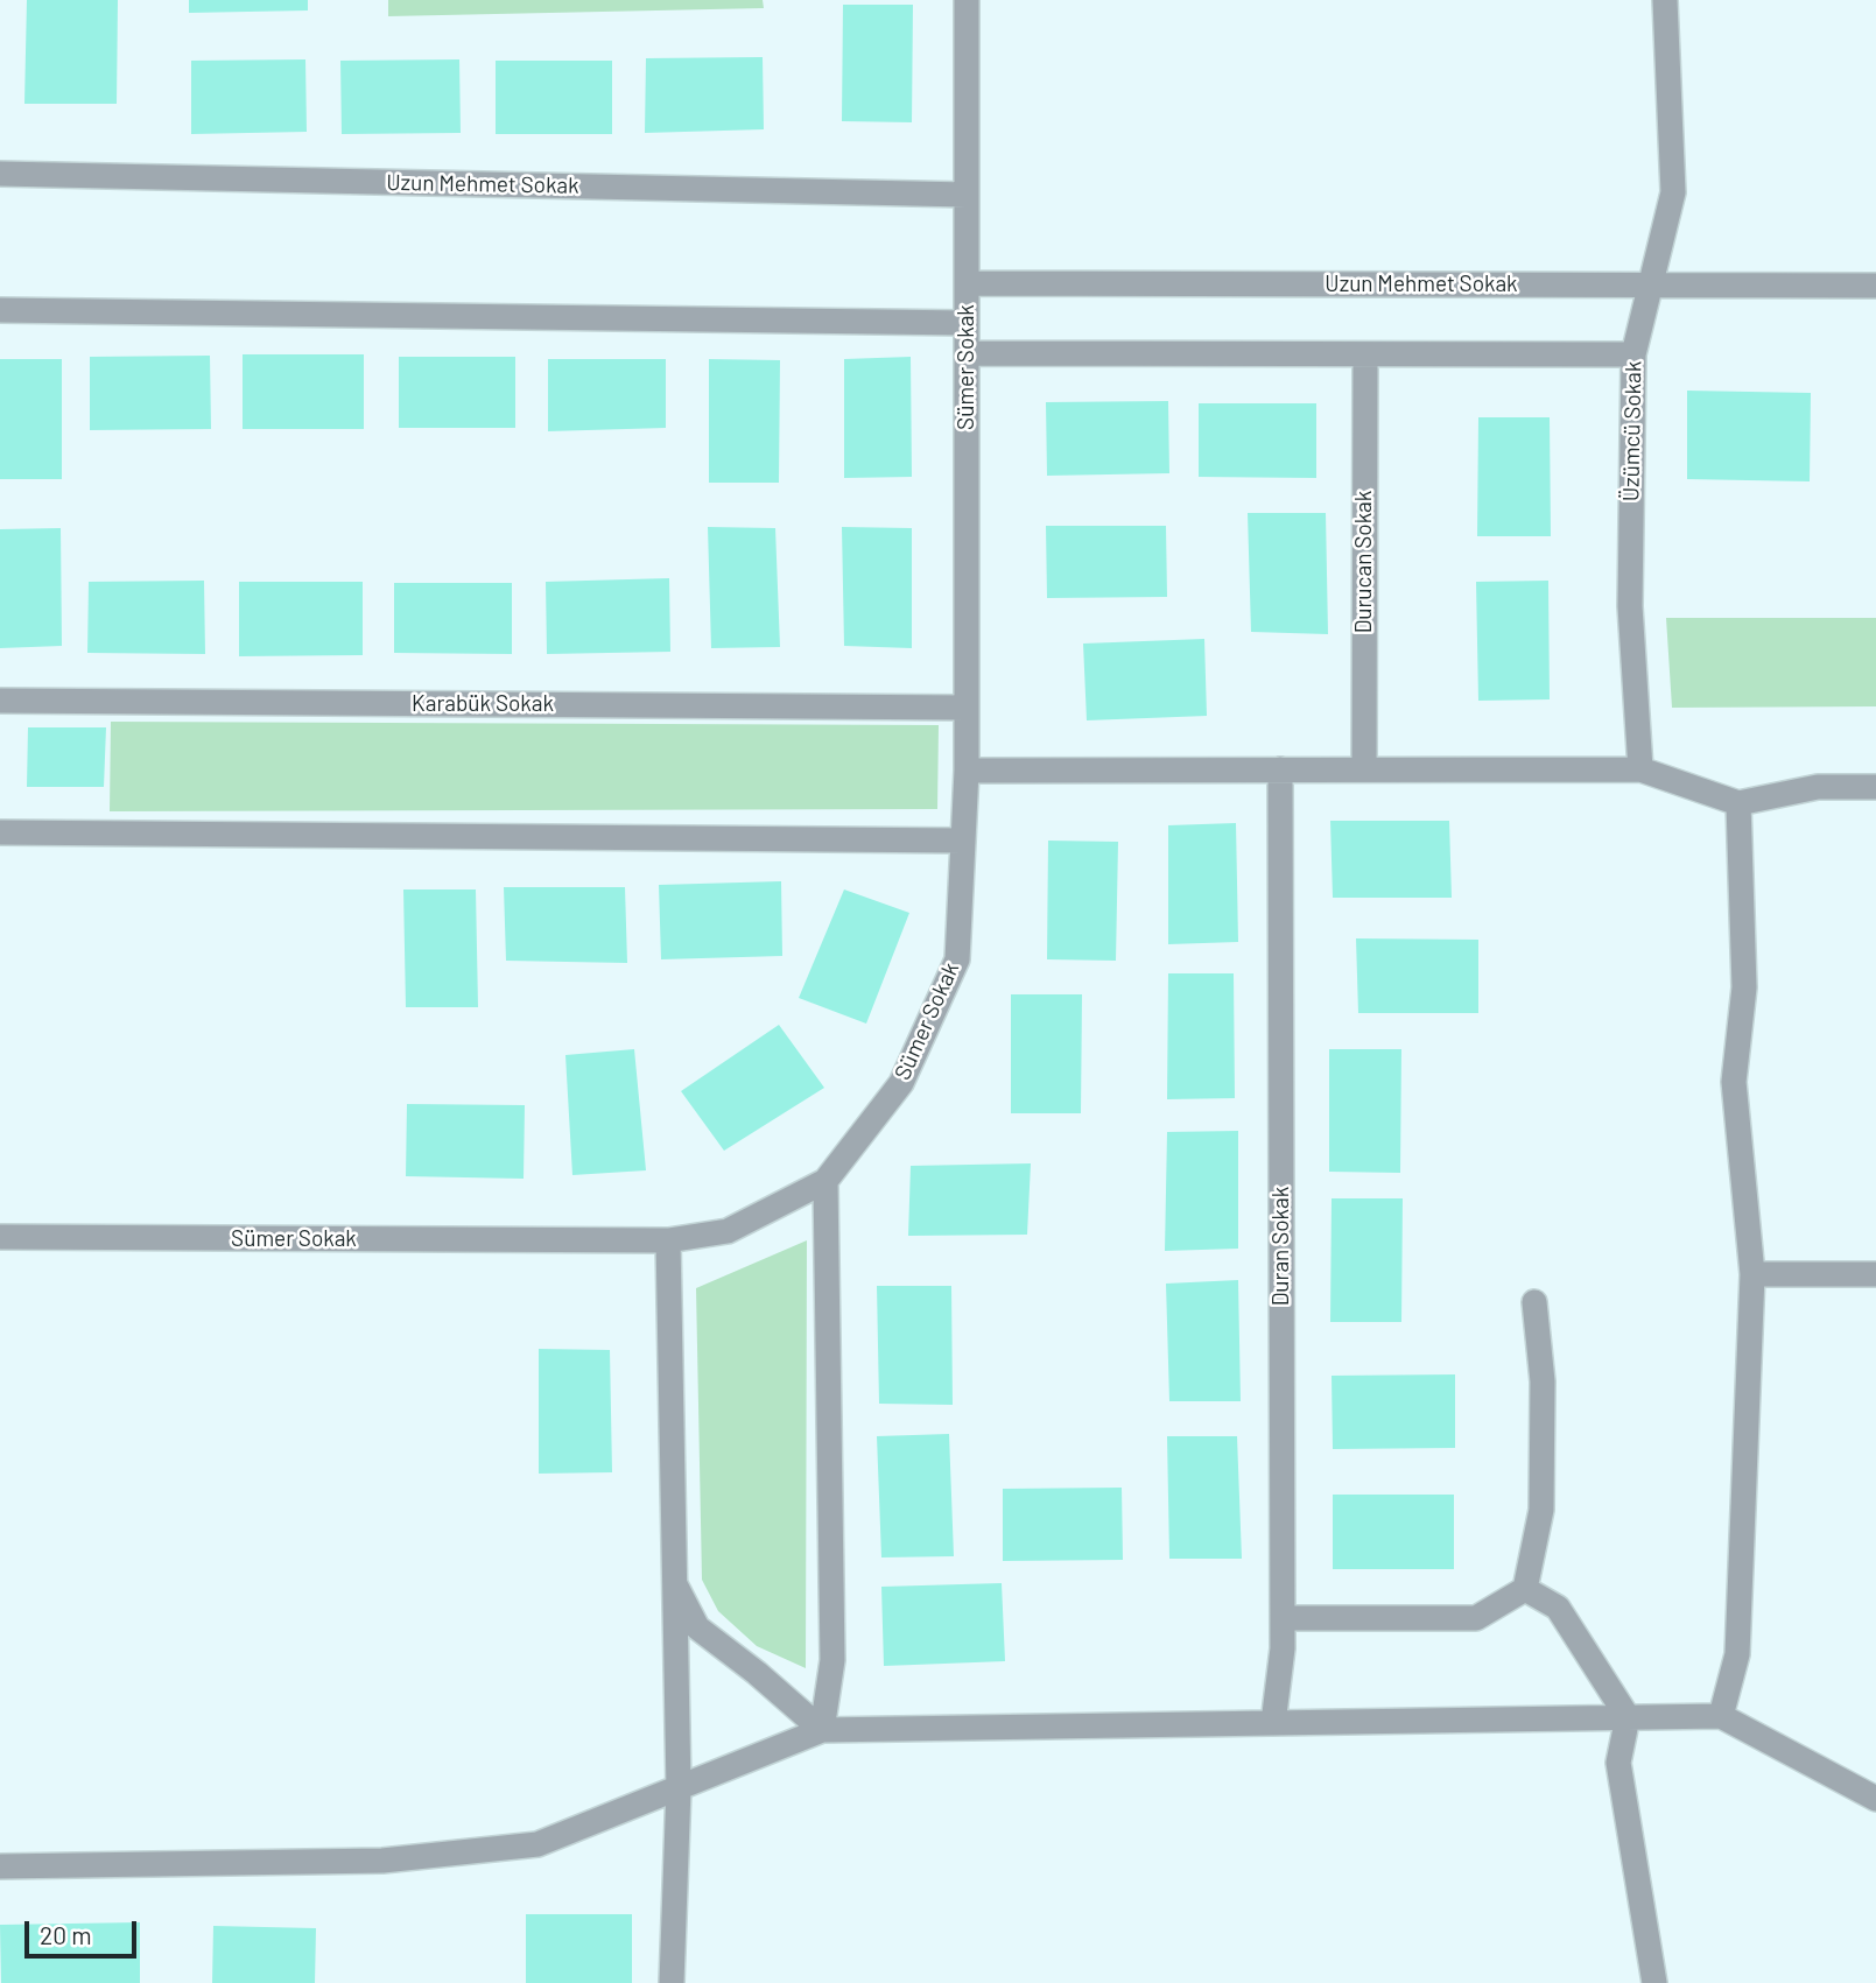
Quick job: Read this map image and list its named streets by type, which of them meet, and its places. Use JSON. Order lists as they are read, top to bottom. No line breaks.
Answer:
{"streets":{"street":["Uzun Mehmet Sokak","Sümer Sokak","Üzümcü Sokak","Durucan Sokak","Karabük Sokak","Duran Sokak"]},"crossings":[["Uzun Mehmet Sokak","Sümer Sokak"],["Uzun Mehmet Sokak","Üzümcü Sokak"],["Sümer Sokak","Karabük Sokak"]],"scale_bar":"20 m"}
